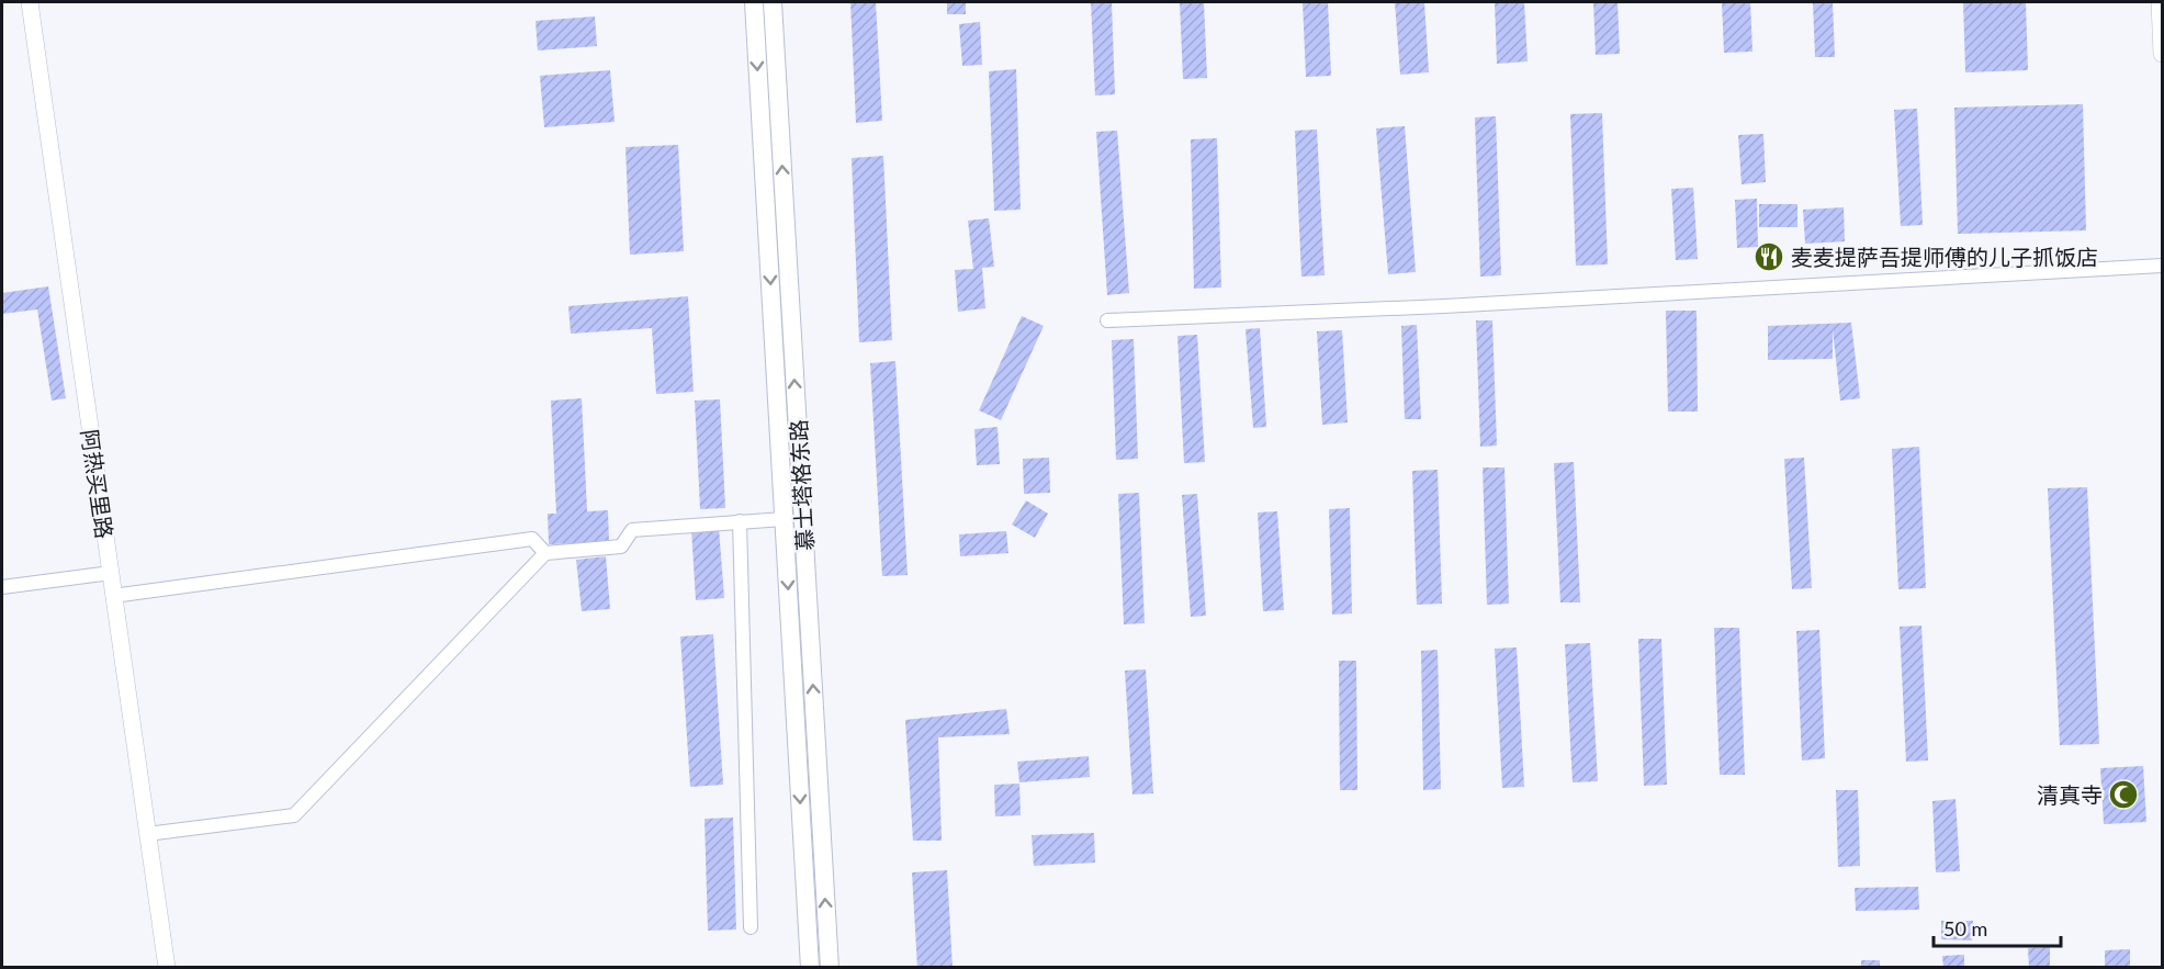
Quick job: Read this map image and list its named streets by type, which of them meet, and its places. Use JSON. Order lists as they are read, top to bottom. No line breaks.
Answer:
{"streets":{"main road":["慕士塔格东路"],"street":["阿热买里路"]},"places":{"restaurant":["麦麦提萨吾提师傅的儿子抓饭店"],"mosque":["清真寺"]},"scale_bar":"50 m"}
